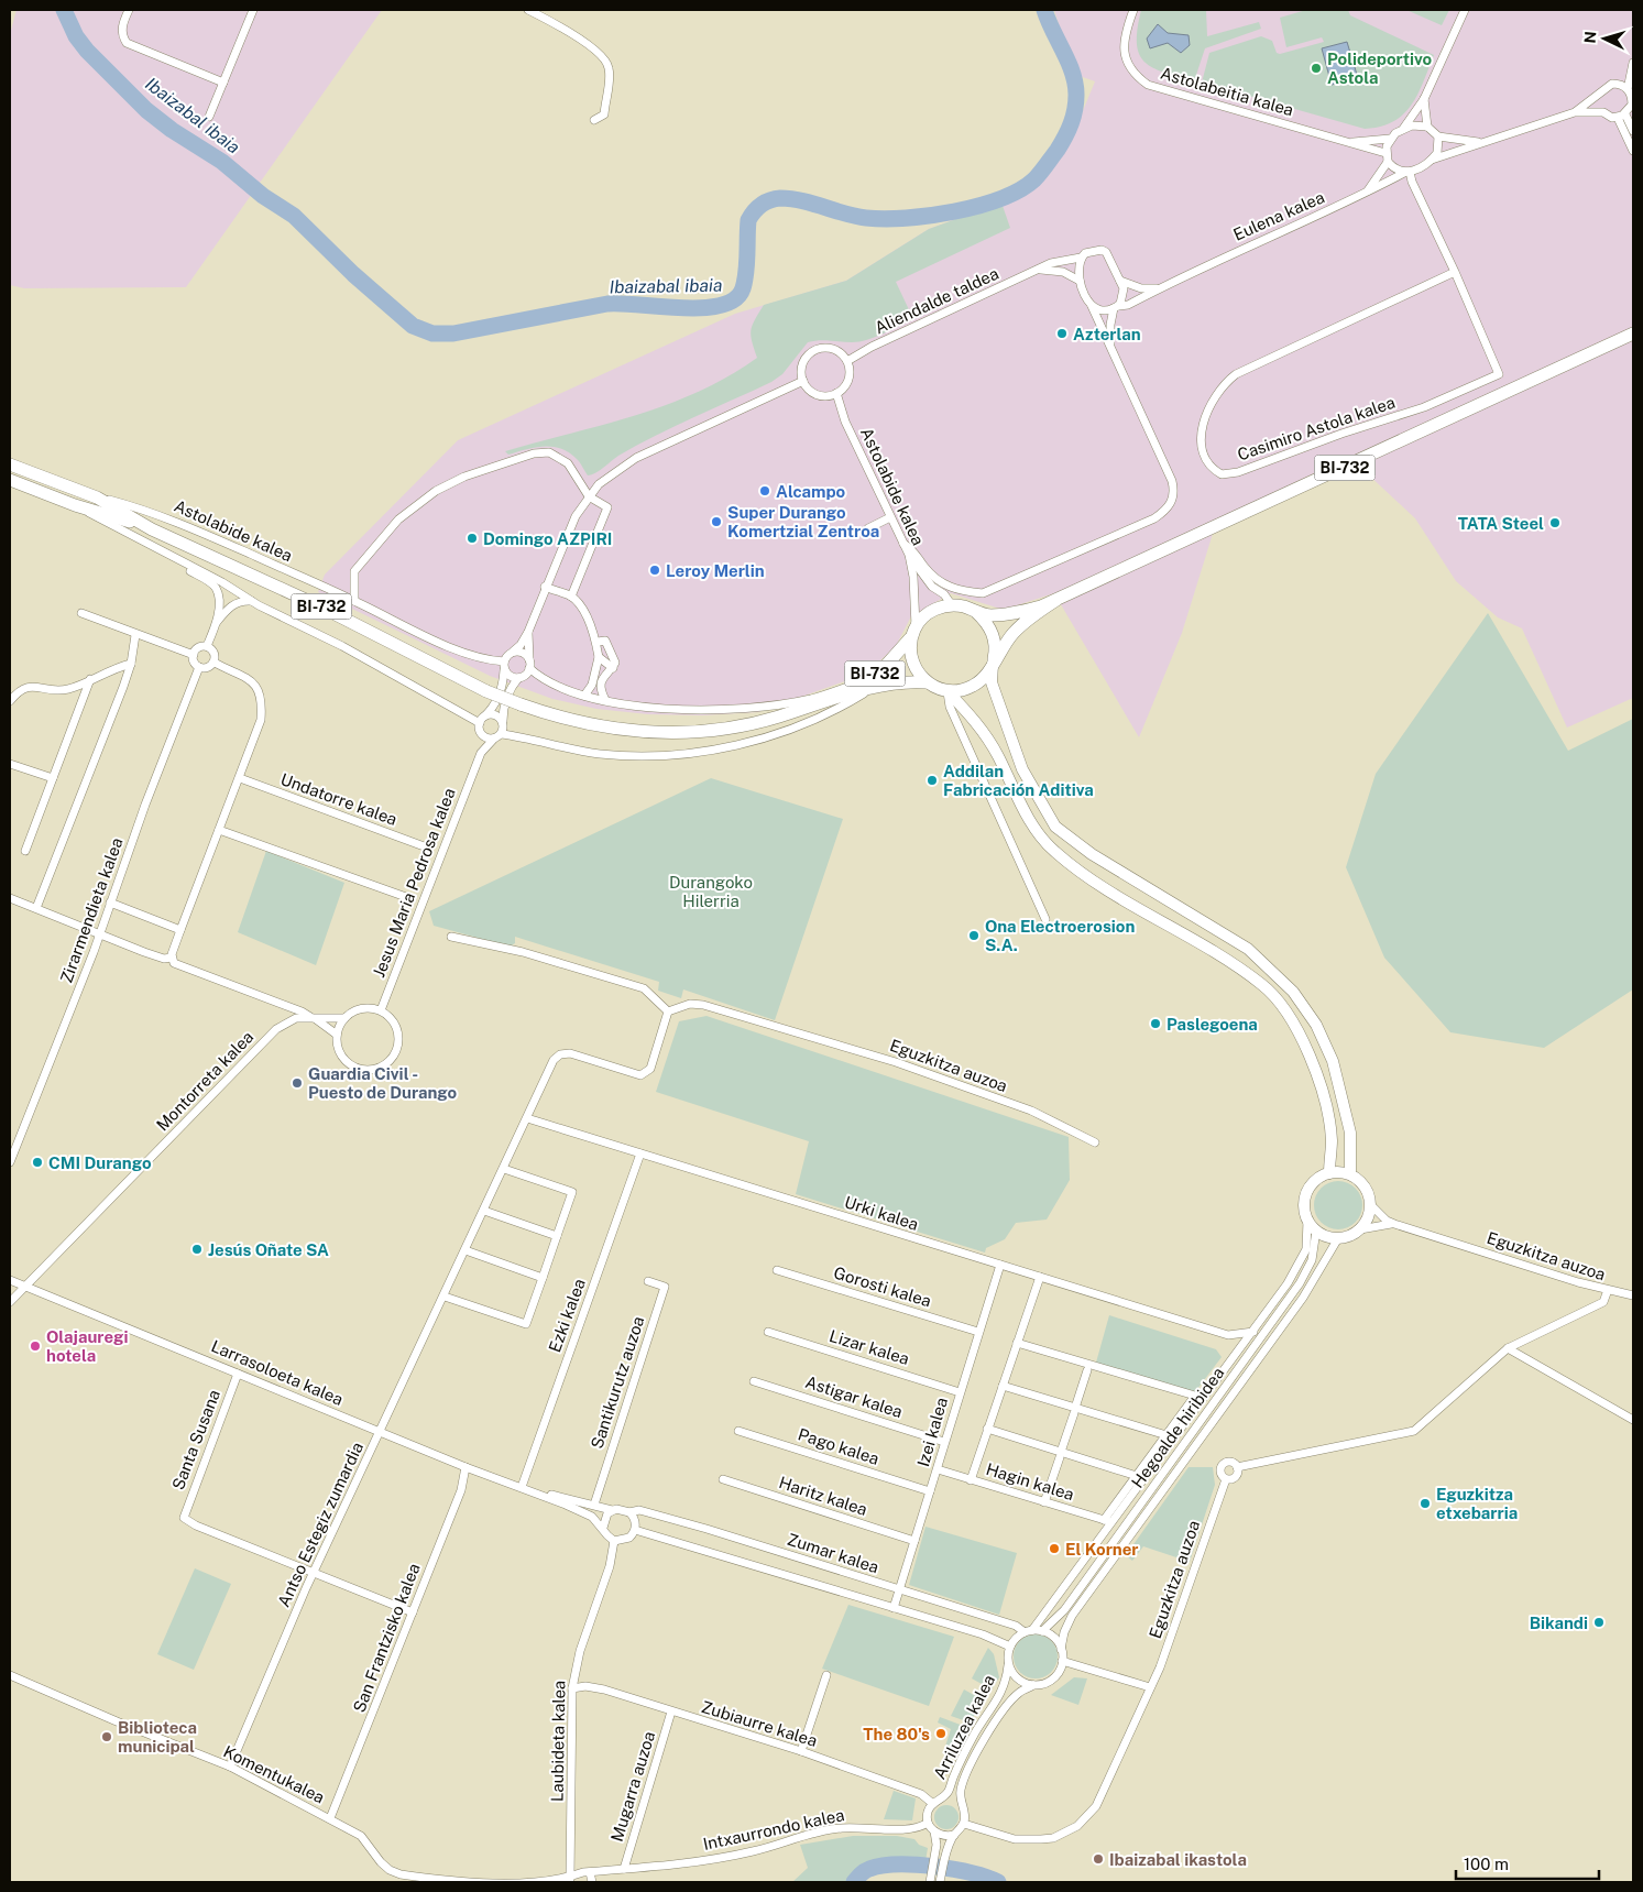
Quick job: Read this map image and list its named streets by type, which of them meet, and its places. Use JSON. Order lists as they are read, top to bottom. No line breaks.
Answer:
{"streets":{"main road":["BI-732"],"street":["Astolabeitia kalea","Eulena kalea","Aliendalde taldea","Casimiro Astola kalea","Astolabide kalea","Undatorre kalea","Jesus Maria Pedrosa kalea","Zirarmendieta kalea","Eguzkitza auzoa","Montorreta kalea","Urki kalea","Gorosti kalea","Ezki kalea","Lizar kalea","Larrasoloeta kalea","Santikurutz auzoa","Astigar kalea","Hegoalde hiribidea","Izei kalea","Santa Susana","Pago kalea","Hagin kalea","Haritz kalea","Antso Estegiz zumardia","Zumar kalea","San Frantzisko kalea","Zubiaurre kalea","Arriluzea kalea","Laubideta kalea","Komentukalea","Mugarra auzoa","Intxaurrondo kalea"]},"crossings":[["Astolabeitia kalea","Eulena kalea"],["Astolabeitia kalea","Casimiro Astola kalea"],["Eulena kalea","Casimiro Astola kalea"],["Aliendalde taldea","Astolabide kalea"],["BI-732","Astolabide kalea"],["Jesus Maria Pedrosa kalea","Montorreta kalea"],["Eguzkitza auzoa","Antso Estegiz zumardia"],["Eguzkitza auzoa","Zubiaurre kalea"],["Eguzkitza auzoa","Arriluzea kalea"],["Eguzkitza auzoa","Intxaurrondo kalea"],["Montorreta kalea","Larrasoloeta kalea"],["Urki kalea","Ezki kalea"],["Urki kalea","Izei kalea"],["Urki kalea","Antso Estegiz zumardia"],["Gorosti kalea","Izei kalea"],["Ezki kalea","Larrasoloeta kalea"],["Lizar kalea","Izei kalea"],["Larrasoloeta kalea","Santa Susana"],["Larrasoloeta kalea","Antso Estegiz zumardia"],["Larrasoloeta kalea","San Frantzisko kalea"],["Astigar kalea","Izei kalea"],["Hegoalde hiribidea","Hagin kalea"],["Hegoalde hiribidea","Zumar kalea"],["Hegoalde hiribidea","Arriluzea kalea"],["Izei kalea","Pago kalea"],["Izei kalea","Hagin kalea"],["Izei kalea","Haritz kalea"],["Izei kalea","Zumar kalea"],["Santa Susana","Antso Estegiz zumardia"],["Antso Estegiz zumardia","Komentukalea"],["Zumar kalea","Arriluzea kalea"],["Zumar kalea","Laubideta kalea"],["San Frantzisko kalea","Komentukalea"],["Zubiaurre kalea","Arriluzea kalea"],["Zubiaurre kalea","Laubideta kalea"],["Zubiaurre kalea","Mugarra auzoa"],["Zubiaurre kalea","Intxaurrondo kalea"],["Arriluzea kalea","Intxaurrondo kalea"],["Laubideta kalea","Intxaurrondo kalea"],["Komentukalea","Intxaurrondo kalea"],["Mugarra auzoa","Intxaurrondo kalea"]],"water":["Ibaizabal ibaia"],"parks":["Durangoko Hilerria"],"places":["Polideportivo Astola","Azterlan","Alcampo","Super Durango Komertzial Zentroa","TATA Steel","Domingo AZPIRI","Leroy Merlin","Addilan Fabricación Aditiva","Ona Electroerosion S.A.","Paslegoena","Guardia Civil - Puesto de Durango","CMI Durango","Jesús Oñate SA","Olajauregi hotela","Eguzkitza etxebarria","El Korner","Bikandi","The 80's","Biblioteca municipal","Ibaizabal ikastola"],"scale_bar":"100 m","north":"left"}
